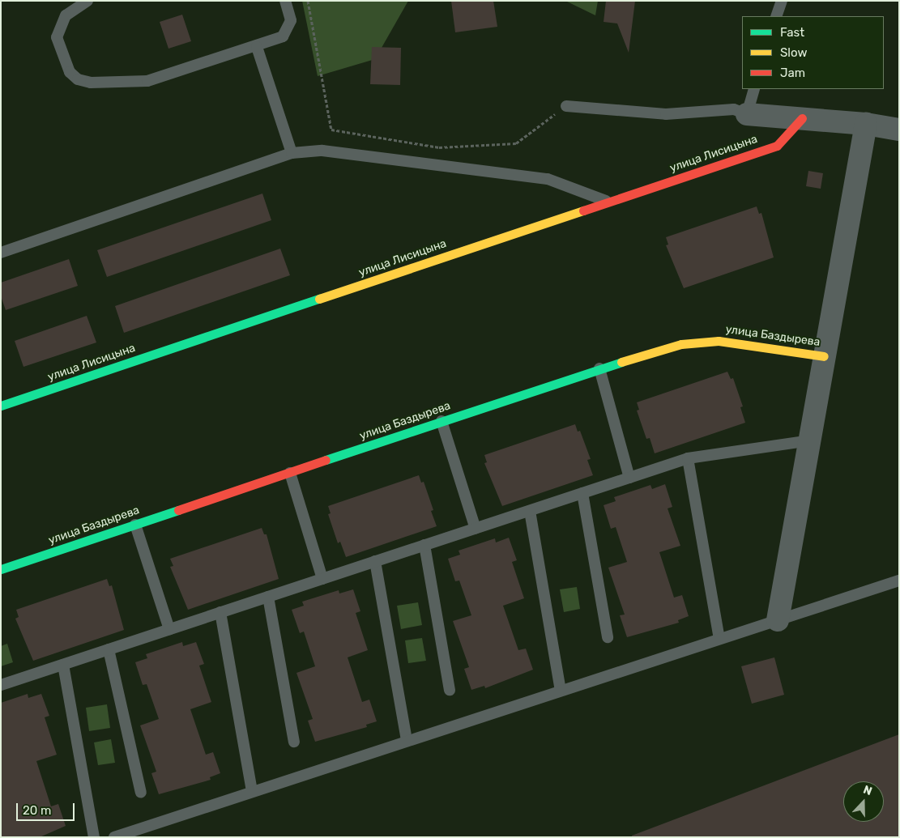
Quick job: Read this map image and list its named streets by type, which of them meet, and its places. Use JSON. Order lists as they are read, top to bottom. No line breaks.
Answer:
{"streets":{"street":["улица Лисицына","улица Баздырева"]},"legend":["Fast","Slow","Jam"],"scale_bar":"20 m","north":"top"}
